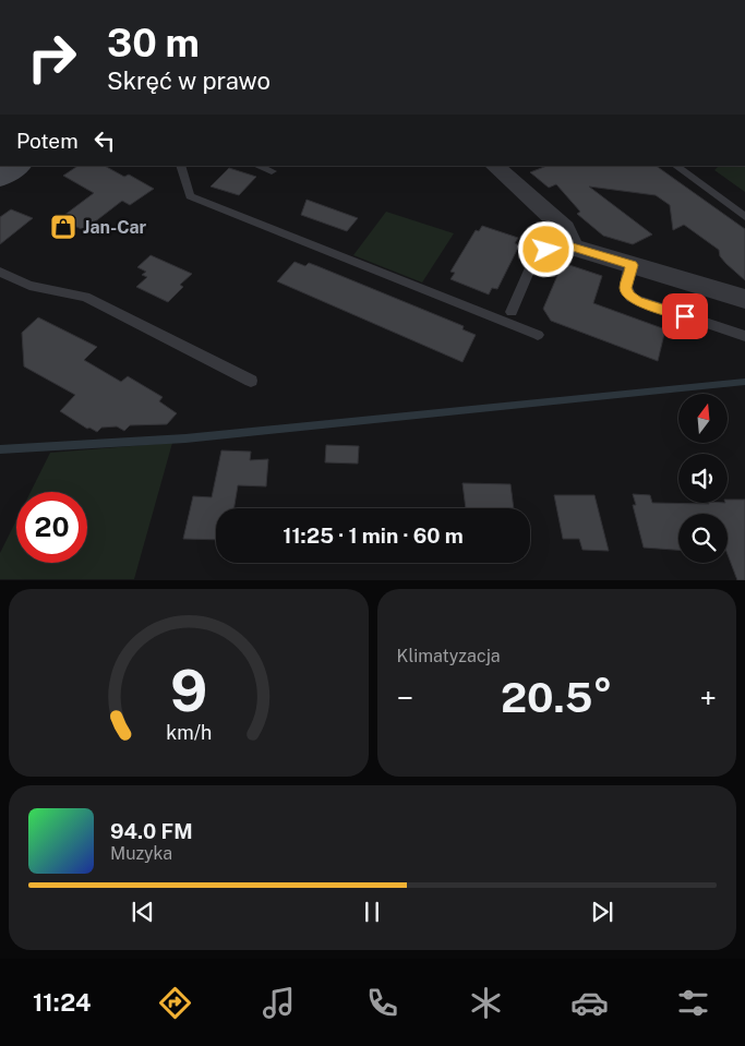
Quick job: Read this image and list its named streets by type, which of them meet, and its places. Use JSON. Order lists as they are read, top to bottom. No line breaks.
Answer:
{"places":{"shop":["Jan-Car"]},"north":"top","page":{"turn":["30 m","Skręć w prawo"],"then":"Potem","limit":"20","trip":"11:25 · 1 min · 60 m","tile":"Klimatyzacja","heat":["−","20.5°","+"],"song":["94.0 FM","Muzyka"],"tabs":"11:24","gauge":["9","km/h"]}}
